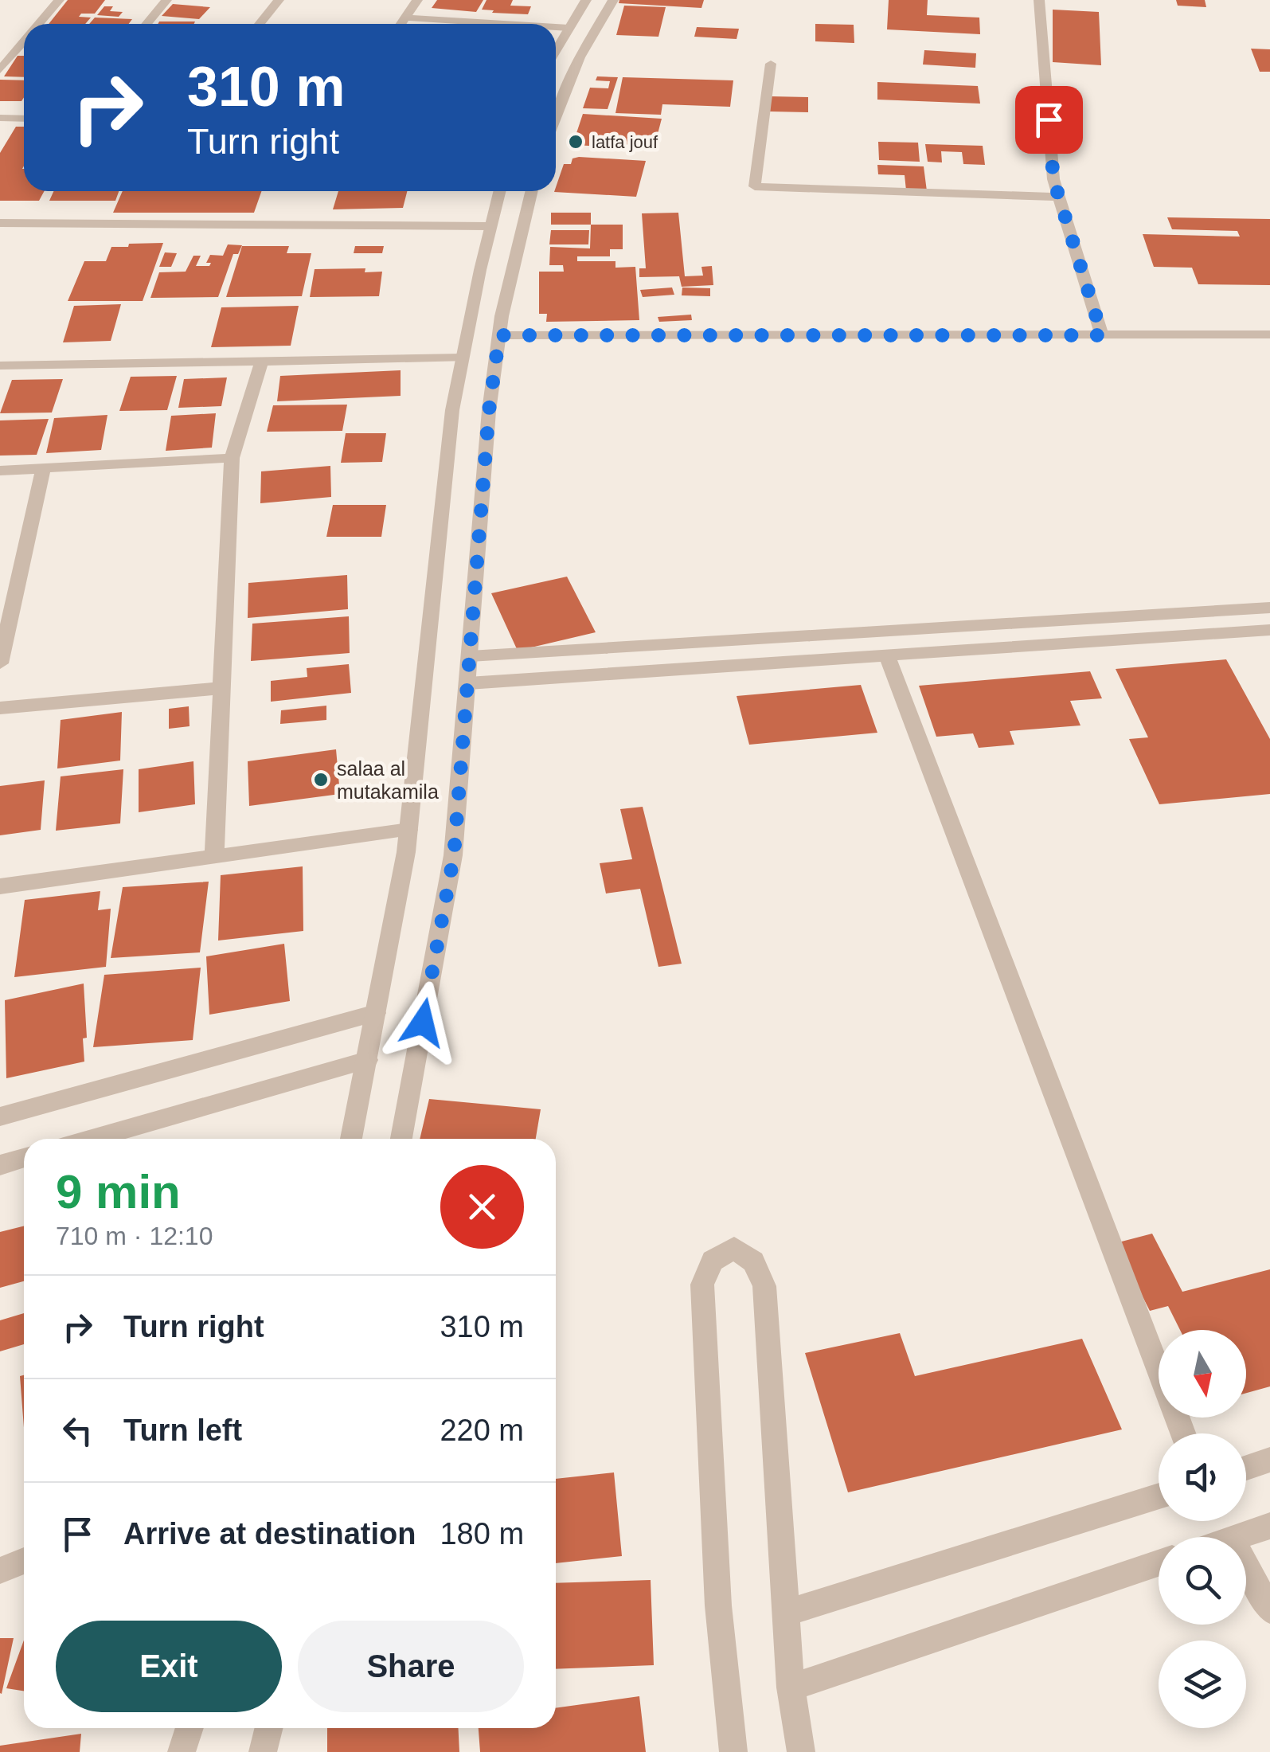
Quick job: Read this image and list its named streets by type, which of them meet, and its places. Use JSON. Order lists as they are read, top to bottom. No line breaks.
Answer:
{"places":["latfa jouf","salaa al mutakamila"],"north":"bottom","page":{"turn":["310 m","Turn right"],"heading":["9 min","710 m · 12:10"],"list":[{"name":"Turn right","value":"310 m"},{"name":"Turn left","value":"220 m"},{"name":"Arrive at destination","value":"180 m"}],"buttons":["Exit","Share"]}}
